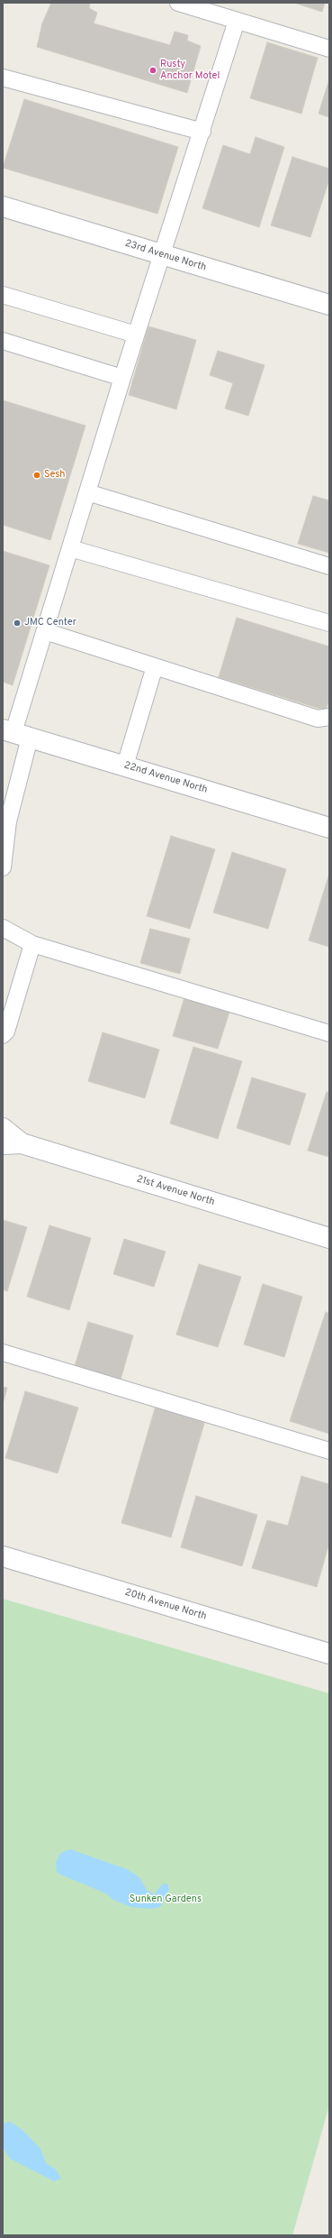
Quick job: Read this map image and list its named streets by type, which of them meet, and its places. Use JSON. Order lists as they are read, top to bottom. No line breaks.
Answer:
{"streets":{"street":["23rd Avenue North","22nd Avenue North","21st Avenue North","20th Avenue North"]},"parks":["Sunken Gardens"],"places":["Rusty Anchor Motel","Sesh","JMC Center"]}
